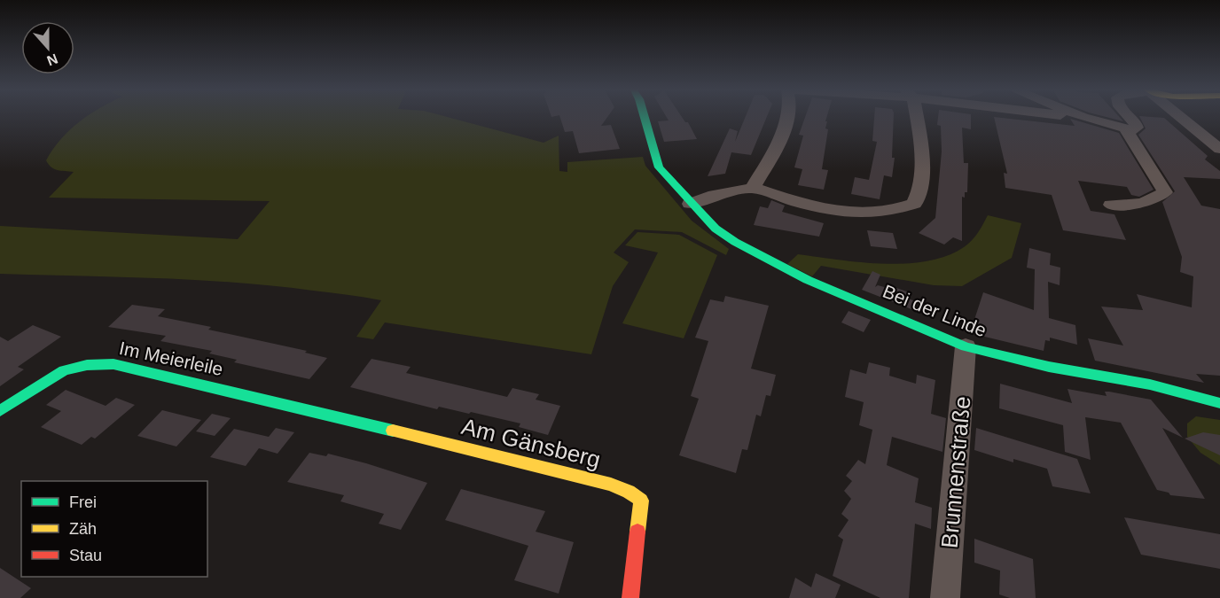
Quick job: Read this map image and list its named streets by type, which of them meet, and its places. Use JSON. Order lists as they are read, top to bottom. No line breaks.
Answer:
{"streets":{"street":["Bei der Linde","Im Meierleile","Am Gänsberg","Brunnenstraße"]},"crossings":[["Bei der Linde","Brunnenstraße"],["Im Meierleile","Am Gänsberg"]],"legend":["Frei","Zäh","Stau"],"north":"bottom"}
